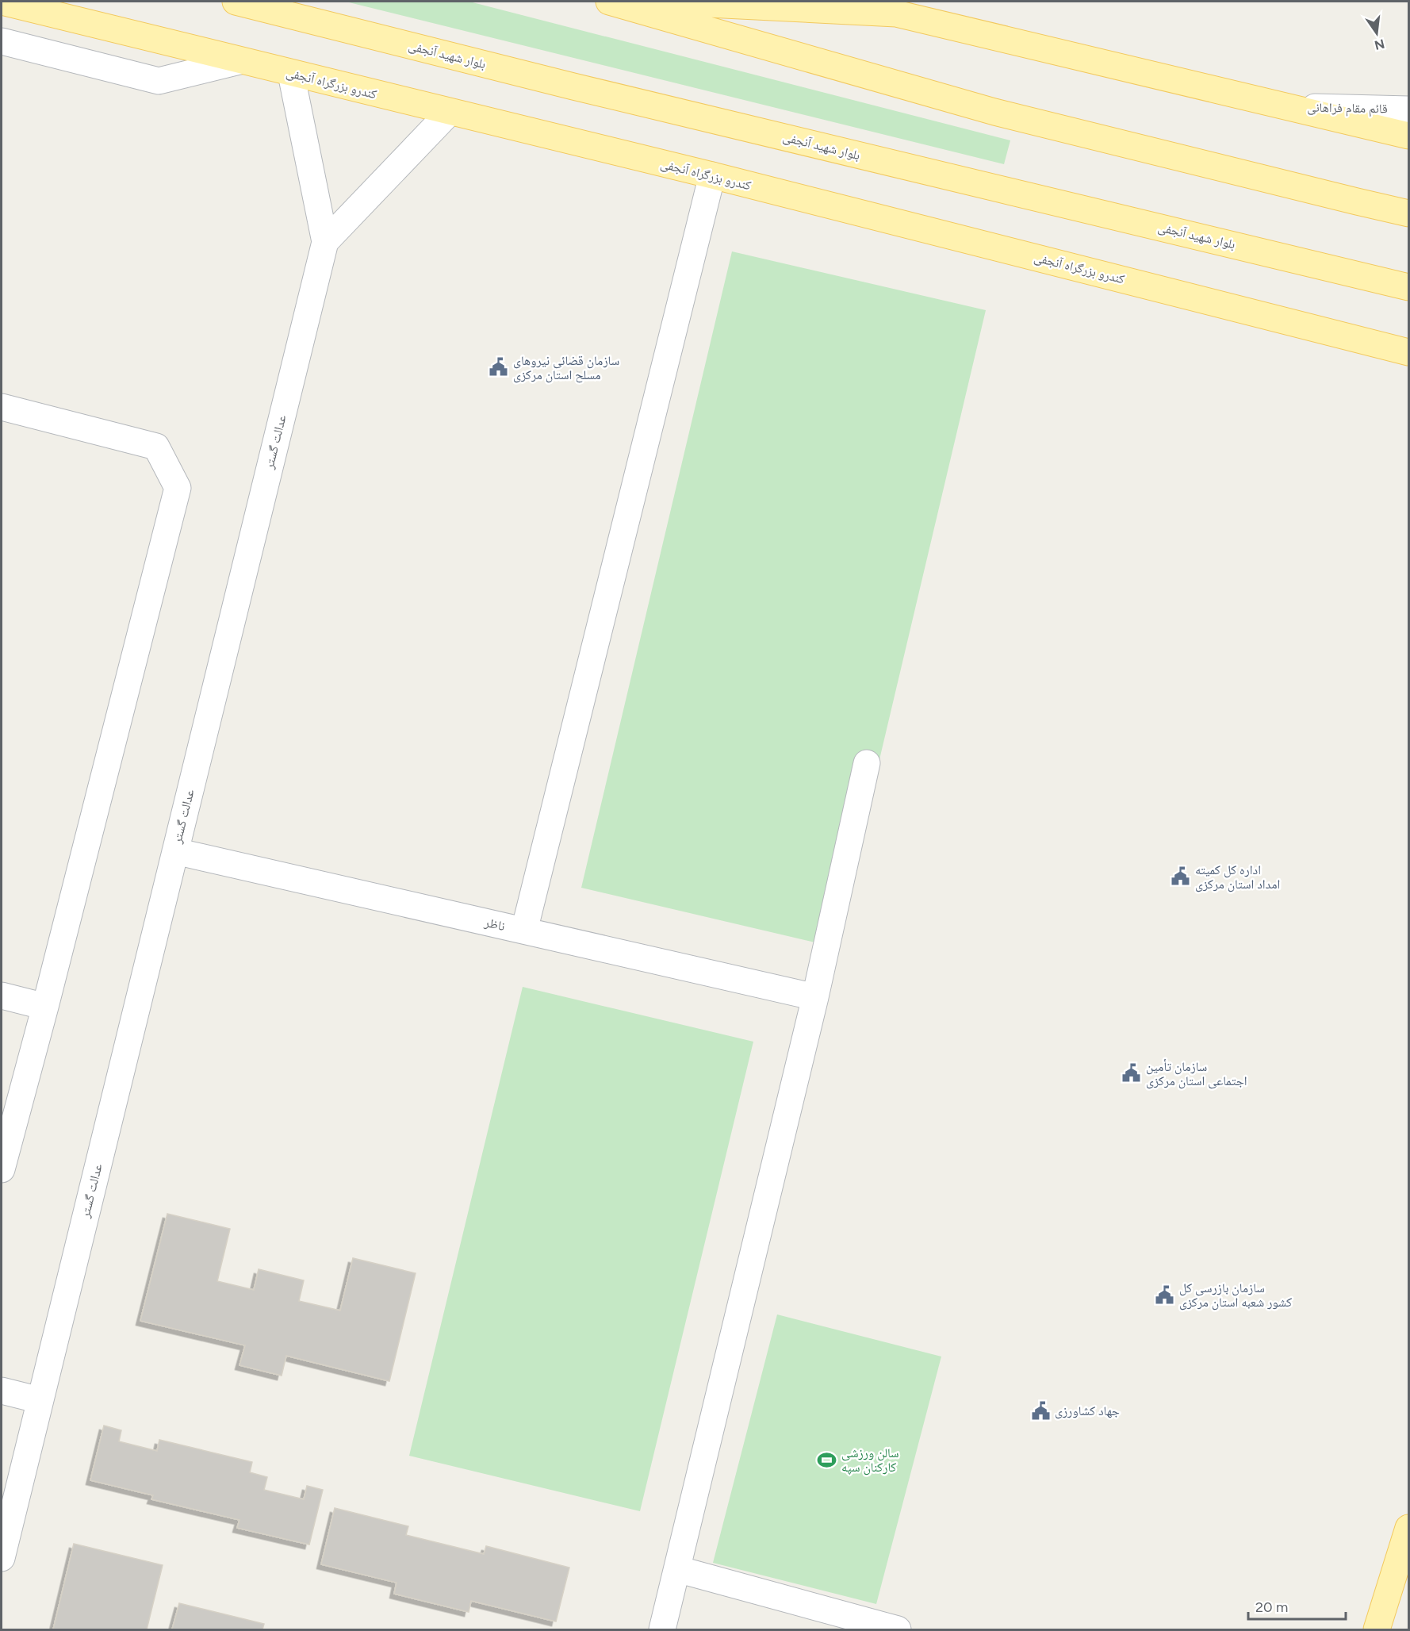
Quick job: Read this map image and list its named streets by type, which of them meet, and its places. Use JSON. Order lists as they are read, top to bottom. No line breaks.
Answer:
{"streets":{"main road":["بلوار شهید آنجفی","کندرو بزرگراه آنجفی"],"street":["قائم مقام فراهانی","عدالت گستر","ناظر"]},"crossings":[["کندرو بزرگراه آنجفی","عدالت گستر"],["عدالت گستر","ناظر"]],"places":{"public building":["سازمان قضائی نیروهای مسلح استان مرکزی","اداره کل کمیته امداد استان مرکزی","سازمان تأمین اجتماعی استان مرکزی","سازمان بازرسی کل کشور شعبه استان مرکزی","جهاد کشاورزی"],"sports":["سالن ورزشی کارکنان سپه"]},"scale_bar":"20 m","north":"bottom"}
